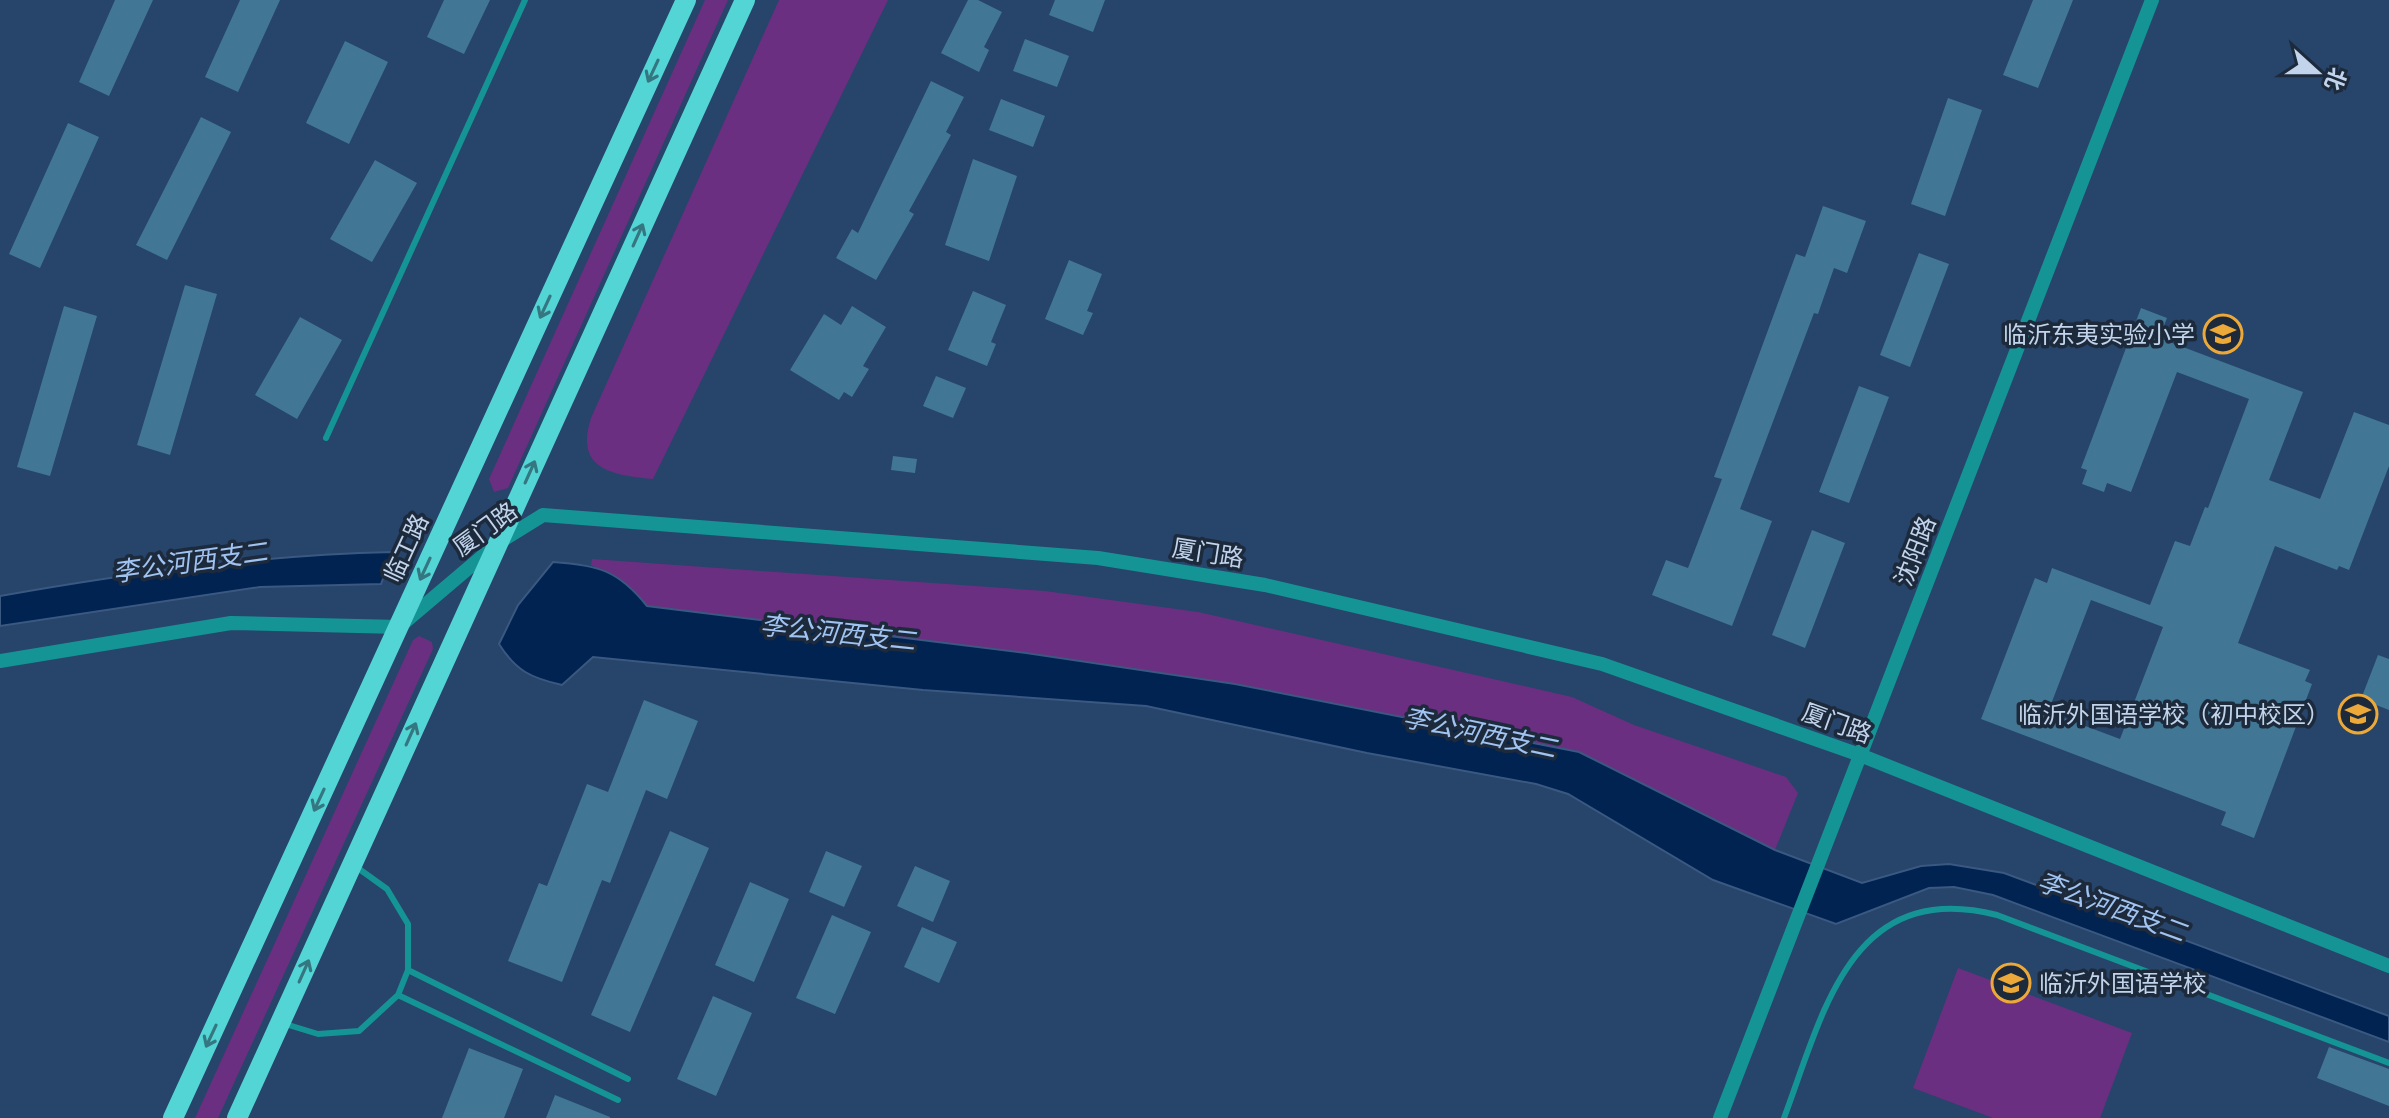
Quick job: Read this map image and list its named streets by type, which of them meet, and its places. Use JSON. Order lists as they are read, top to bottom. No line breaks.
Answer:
{"streets":{"main road":["临工路"],"street":["厦门路","沈阳路"]},"crossings":[["厦门路","临工路"],["厦门路","沈阳路"]],"water":["李公河西支二"],"places":{"school or university":["临沂东夷实验小学","临沂外国语学校（初中校区）","临沂外国语学校"]},"north":"right"}
